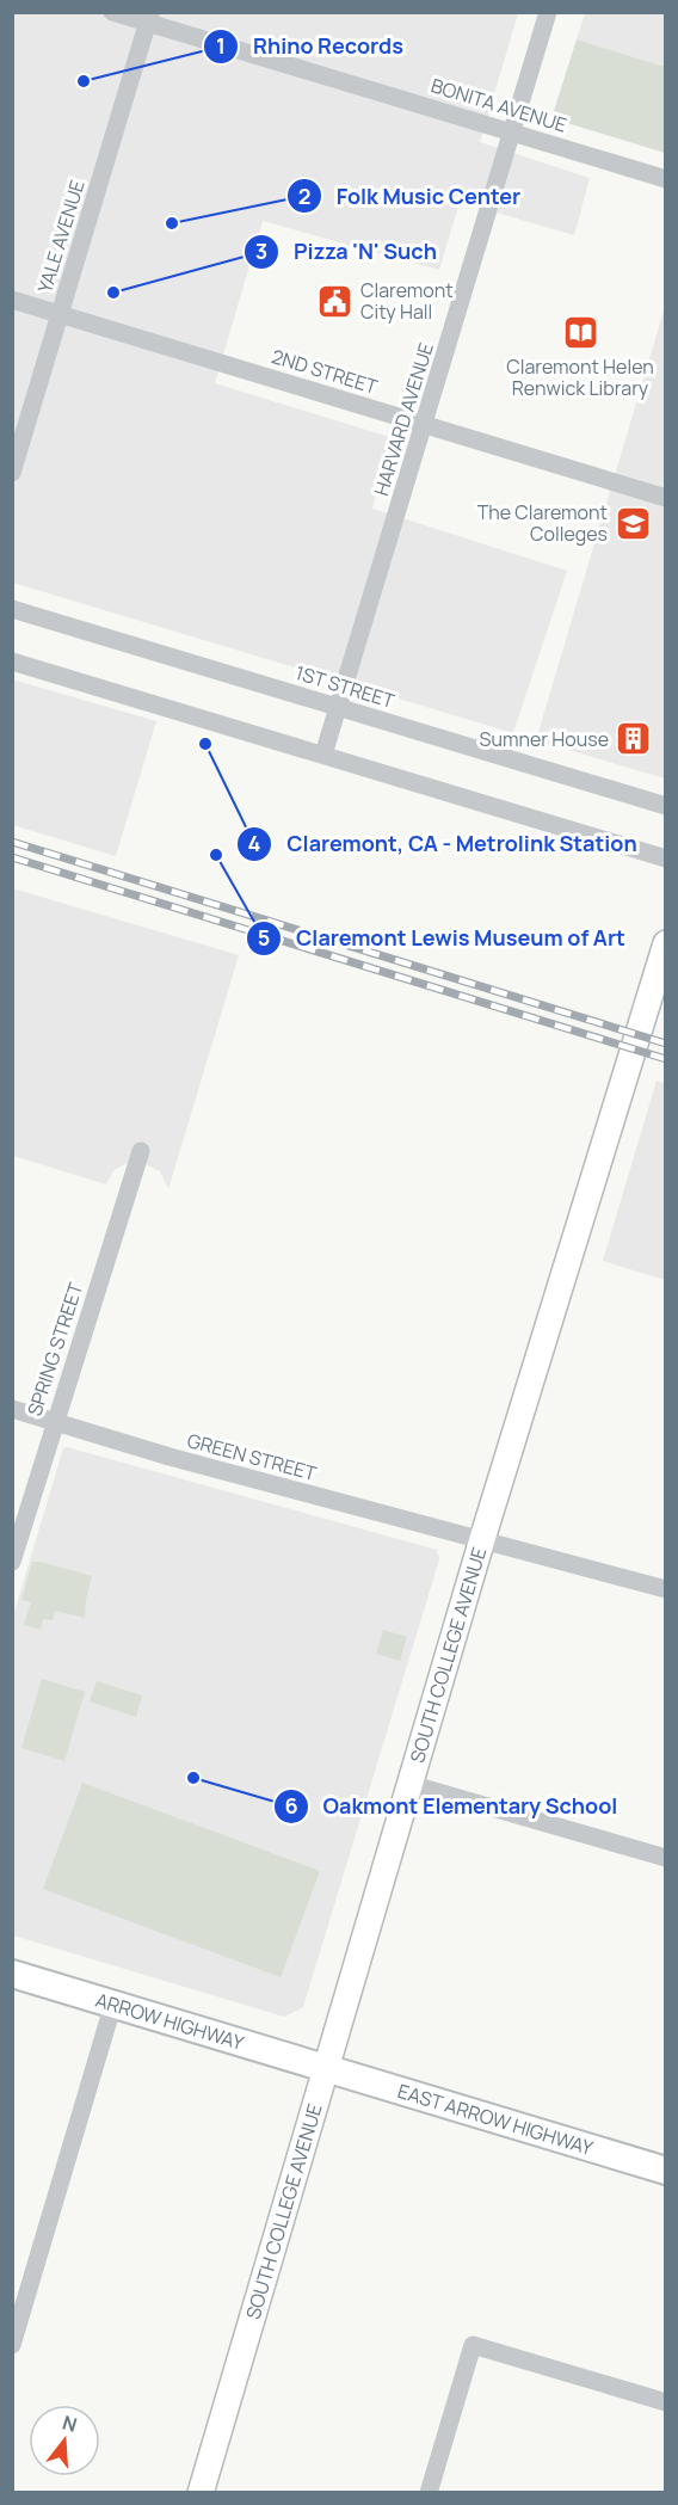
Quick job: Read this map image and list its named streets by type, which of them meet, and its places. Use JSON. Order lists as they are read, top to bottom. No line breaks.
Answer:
{"streets":{"main road":["ARROW HIGHWAY","EAST ARROW HIGHWAY"],"street":["BONITA AVENUE","YALE AVENUE","2ND STREET","HARVARD AVENUE","1ST STREET","SPRING STREET","GREEN STREET","SOUTH COLLEGE AVENUE"]},"crossings":[["BONITA AVENUE","YALE AVENUE"],["BONITA AVENUE","HARVARD AVENUE"],["YALE AVENUE","2ND STREET"],["2ND STREET","HARVARD AVENUE"],["HARVARD AVENUE","1ST STREET"],["SPRING STREET","GREEN STREET"],["GREEN STREET","SOUTH COLLEGE AVENUE"],["SOUTH COLLEGE AVENUE","ARROW HIGHWAY"],["SOUTH COLLEGE AVENUE","EAST ARROW HIGHWAY"],["ARROW HIGHWAY","EAST ARROW HIGHWAY"]],"places":{"other":["Rhino Records","Folk Music Center","Pizza 'N' Such","Claremont, CA - Metrolink Station","Claremont Lewis Museum of Art","Oakmont Elementary School"],"public building":["Claremont City Hall"],"library":["Claremont Helen Renwick Library"],"school or university":["The Claremont Colleges"],"building":["Sumner House"]},"north":"top"}
